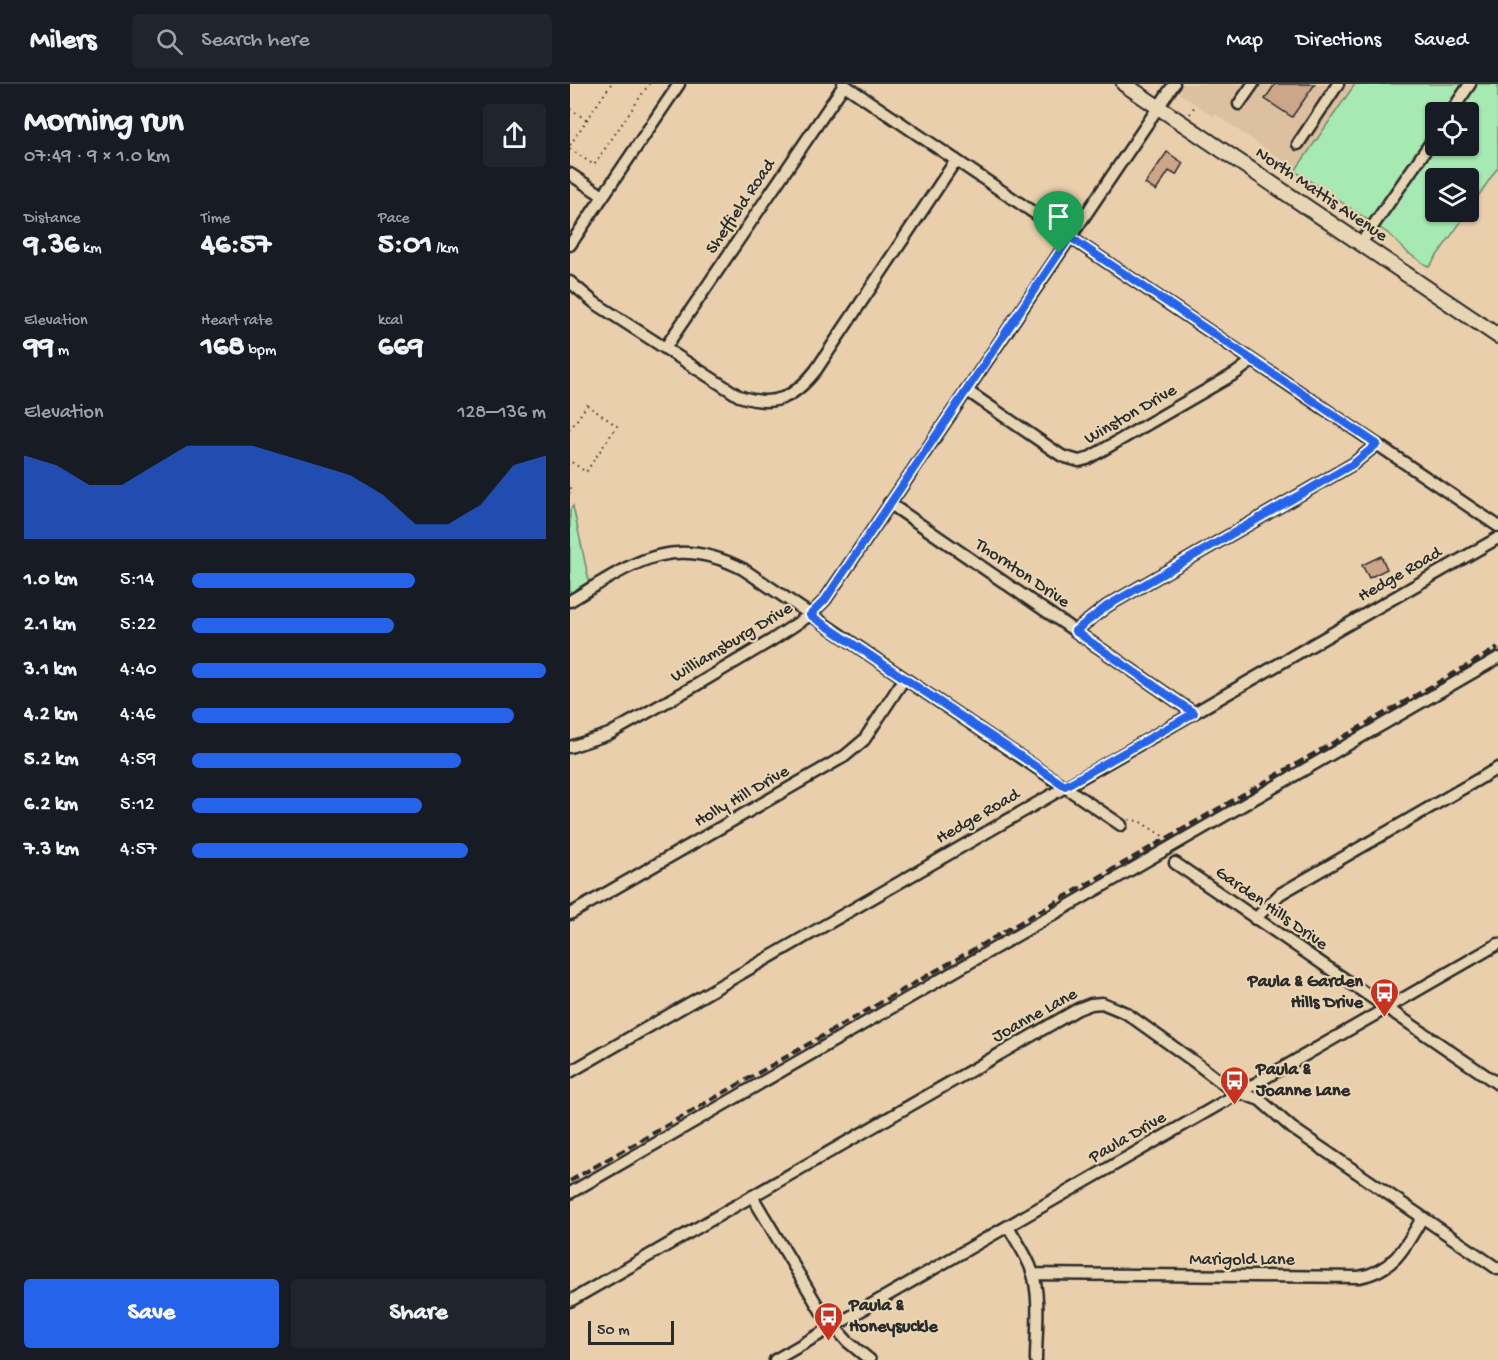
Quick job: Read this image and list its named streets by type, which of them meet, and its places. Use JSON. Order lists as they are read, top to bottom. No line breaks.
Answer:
{"streets":{"main road":["North Mattis Avenue"],"street":["Sheffield Road","Winston Drive","Thornton Drive","Hedge Road","Williamsburg Drive","Holly Hill Drive","Garden Hills Drive","Joanne Lane","Paula Drive","Marigold Lane"]},"crossings":[["North Mattis Avenue","Williamsburg Drive"],["Winston Drive","Williamsburg Drive"],["Thornton Drive","Hedge Road"],["Thornton Drive","Williamsburg Drive"],["Garden Hills Drive","Paula Drive"],["Joanne Lane","Paula Drive"],["Joanne Lane","Marigold Lane"]],"places":{"bus stop":["Paula & Garden Hills Drive","Paula & Joanne Lane","Paula & Honeysuckle"]},"scale_bar":"50 m","page":{"header":"Milers","search":"Search here","nav":["Map","Directions","Saved"],"heading":["Morning run","07:49 · 9 × 1.0 km"],"stats":[["Distance","9.36 km"],["Time","46:57"],["Pace","5:01 /km"],["Elevation","99 m"],["Heart rate","168 bpm"],["kcal","669"]],"chart":["Elevation","128–136 m"],"list":[{"name":"1.0 km","note":"5:14"},{"name":"2.1 km","note":"5:22"},{"name":"3.1 km","note":"4:40"},{"name":"4.2 km","note":"4:46"},{"name":"5.2 km","note":"4:59"},{"name":"6.2 km","note":"5:12"},{"name":"7.3 km","note":"4:57"}],"buttons":["Save","Share"],"scale":"50 m"}}
